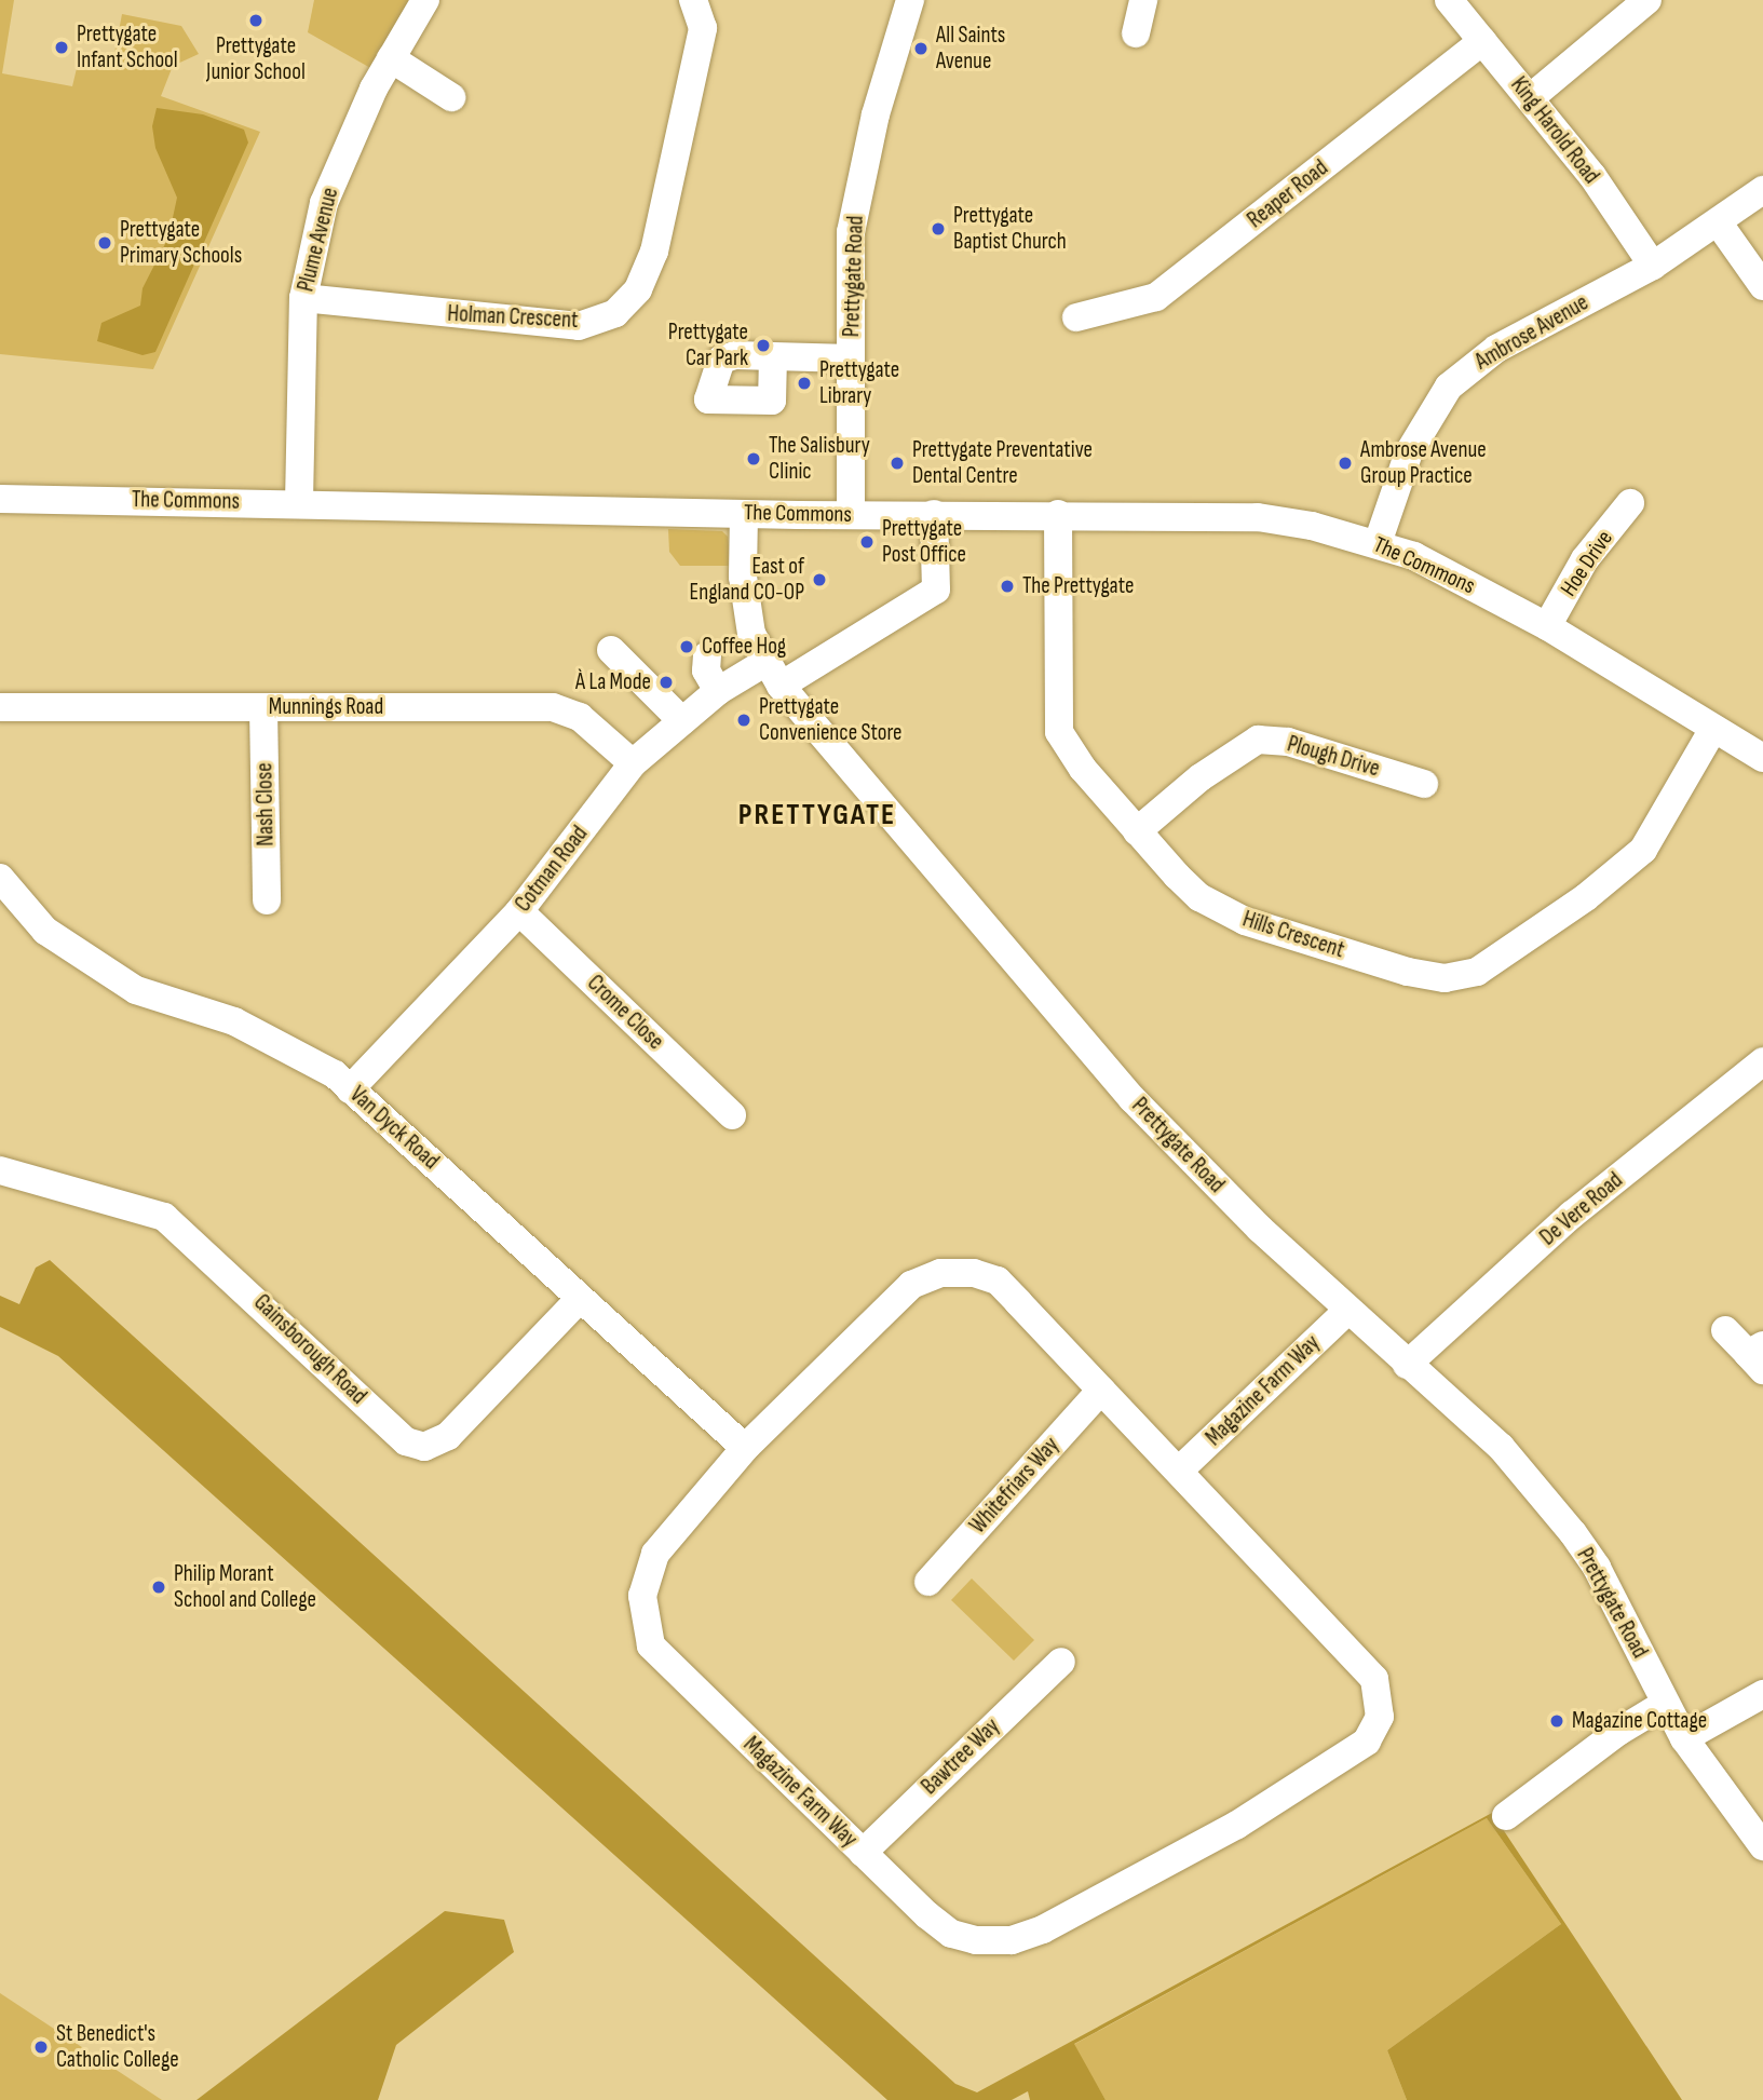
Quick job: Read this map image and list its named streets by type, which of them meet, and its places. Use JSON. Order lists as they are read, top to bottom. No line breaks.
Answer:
{"streets":{"street":["King Harold Road","Reaper Road","Plume Avenue","Prettygate Road","Holman Crescent","Ambrose Avenue","The Commons","Hoe Drive","Munnings Road","Plough Drive","Nash Close","Cotman Road","Hills Crescent","Crome Close","Van Dyck Road","De Vere Road","Gainsborough Road","Magazine Farm Way","Whitefriars Way","Bawtree Way"]},"crossings":[["King Harold Road","Reaper Road"],["King Harold Road","Ambrose Avenue"],["Plume Avenue","Holman Crescent"],["Plume Avenue","The Commons"],["Prettygate Road","The Commons"],["Prettygate Road","Cotman Road"],["Prettygate Road","De Vere Road"],["Prettygate Road","Magazine Farm Way"],["Ambrose Avenue","The Commons"],["The Commons","Hoe Drive"],["The Commons","Cotman Road"],["The Commons","Hills Crescent"],["Munnings Road","Nash Close"],["Munnings Road","Cotman Road"],["Plough Drive","Hills Crescent"],["Cotman Road","Crome Close"],["Cotman Road","Van Dyck Road"],["Van Dyck Road","Gainsborough Road"],["Van Dyck Road","Magazine Farm Way"],["Magazine Farm Way","Whitefriars Way"],["Magazine Farm Way","Bawtree Way"]],"districts":["PRETTYGATE"],"places":["Prettygate Junior School","Prettygate Infant School","All Saints Avenue","Prettygate Baptist Church","Prettygate Primary Schools","Prettygate Car Park","Prettygate Library","The Salisbury Clinic","Prettygate Preventative Dental Centre","Ambrose Avenue Group Practice","Prettygate Post Office","East of England CO-OP","The Prettygate","Coffee Hog","À La Mode","Prettygate Convenience Store","Philip Morant School and College","Magazine Cottage","St Benedict's Catholic College"]}
